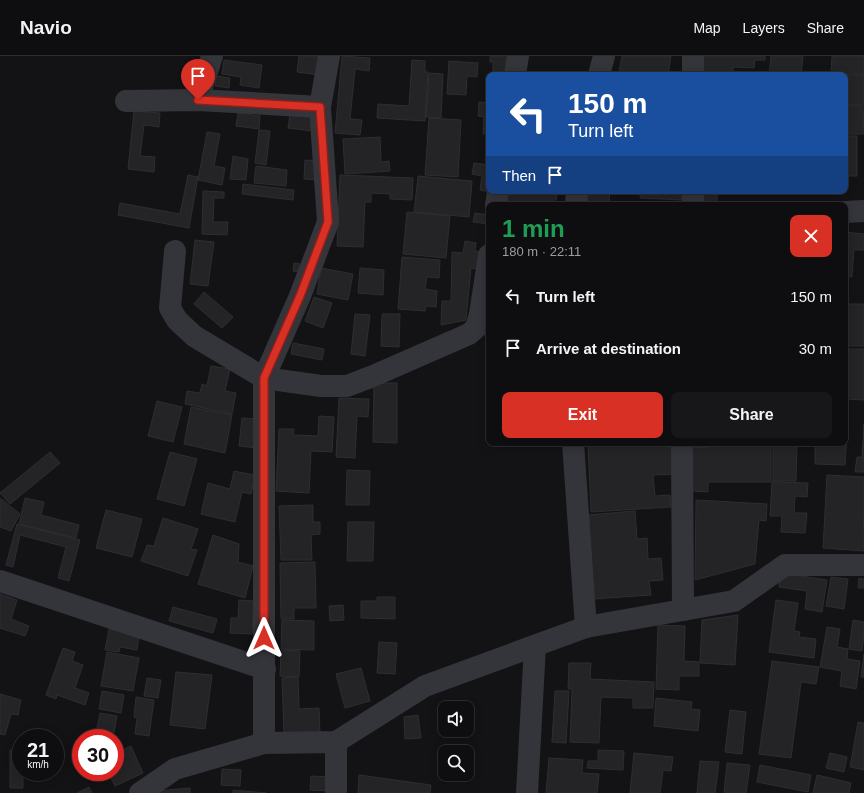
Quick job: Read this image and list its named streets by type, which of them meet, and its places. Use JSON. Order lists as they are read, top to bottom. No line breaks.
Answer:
{"page":{"header":"Navio","nav":["Map","Layers","Share"],"turn":["150 m","Turn left"],"then":"Then","heading":["1 min","180 m · 22:11"],"list":[{"name":"Turn left","value":"150 m"},{"name":"Arrive at destination","value":"30 m"}],"buttons":["Exit","Share"],"speed":"21 km/h","limit":"30"}}
